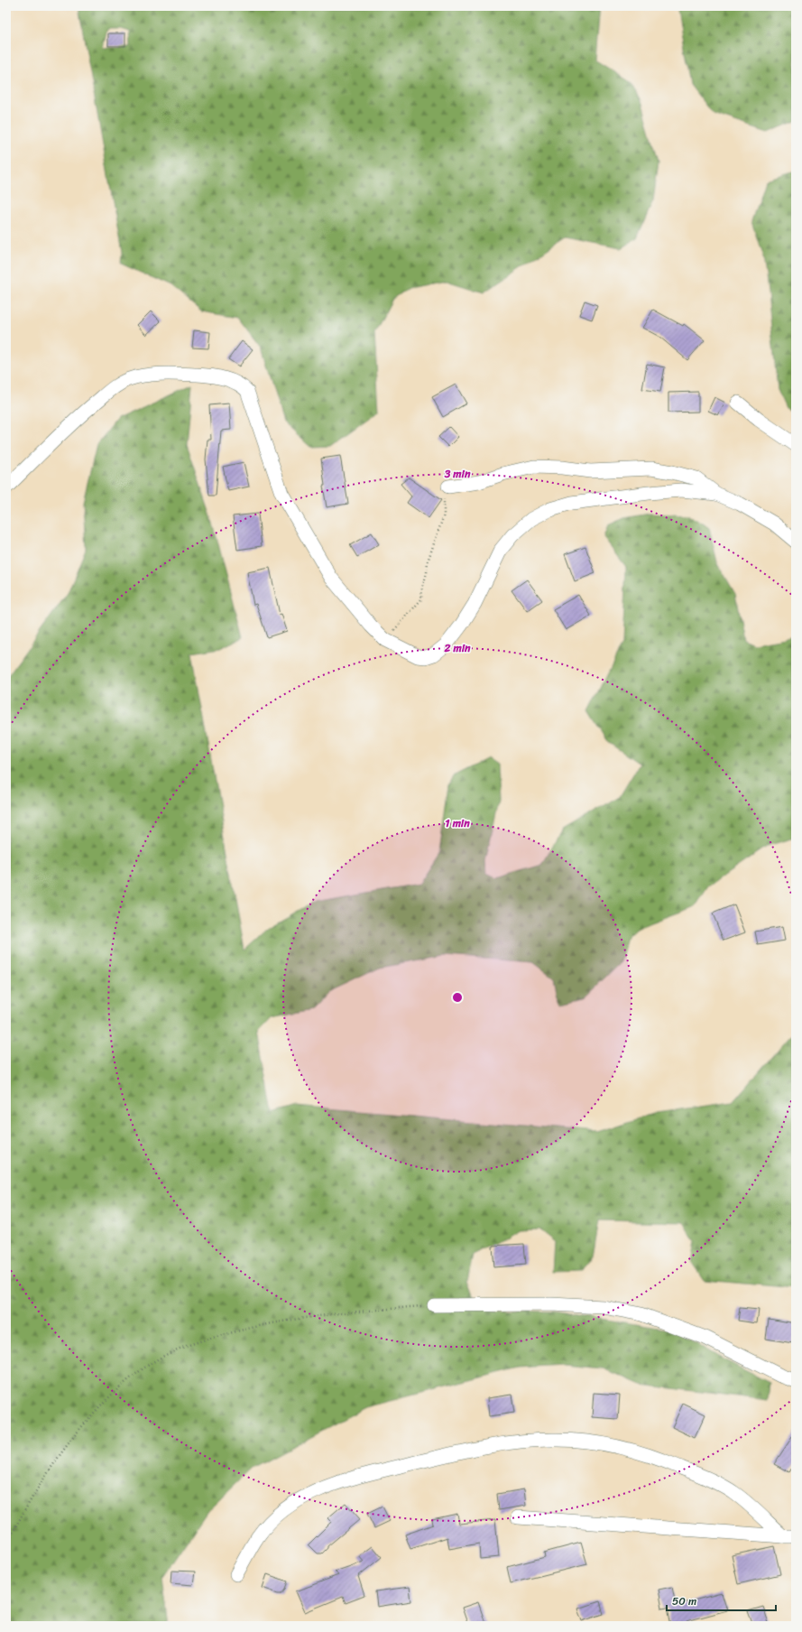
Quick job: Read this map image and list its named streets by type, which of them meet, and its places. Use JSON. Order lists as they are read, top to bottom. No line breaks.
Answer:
{"scale_bar":"50 m","rings":["3 min","2 min","1 min"]}
